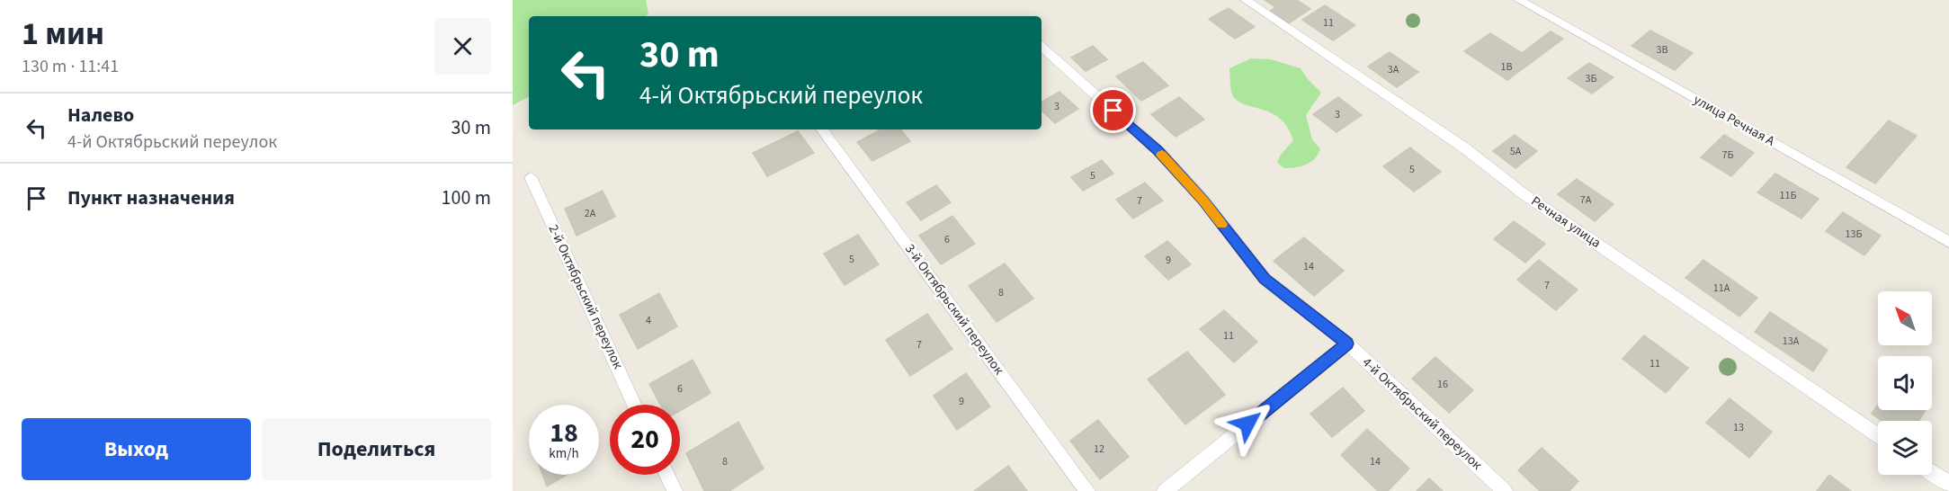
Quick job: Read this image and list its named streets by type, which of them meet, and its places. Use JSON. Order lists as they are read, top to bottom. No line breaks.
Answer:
{"streets":{"lane":["улица Речная А","Речная улица","2-й Октябрьский переулок","3-й Октябрьский переулок","4-й Октябрьский переулок"]},"house_numbers":["11","3В","1В","3А","3Б","3","3","5А","7Б","5","5","11Б","7А","7","2А","13Б","6","5","9","14","7","11А","8","4","11","13А","7","11","16","6","9","13","12","8","14"],"north":"top left","page":{"heading":["1 мин","130 m · 11:41"],"turn":["30 m","4-й Октябрьский переулок"],"list":[{"name":"Налево","note":"4-й Октябрьский переулок","value":"30 m"},{"name":"Пункт назначения","value":"100 m"}],"speed":"18 km/h","limit":"20","buttons":["Выход","Поделиться"]}}
